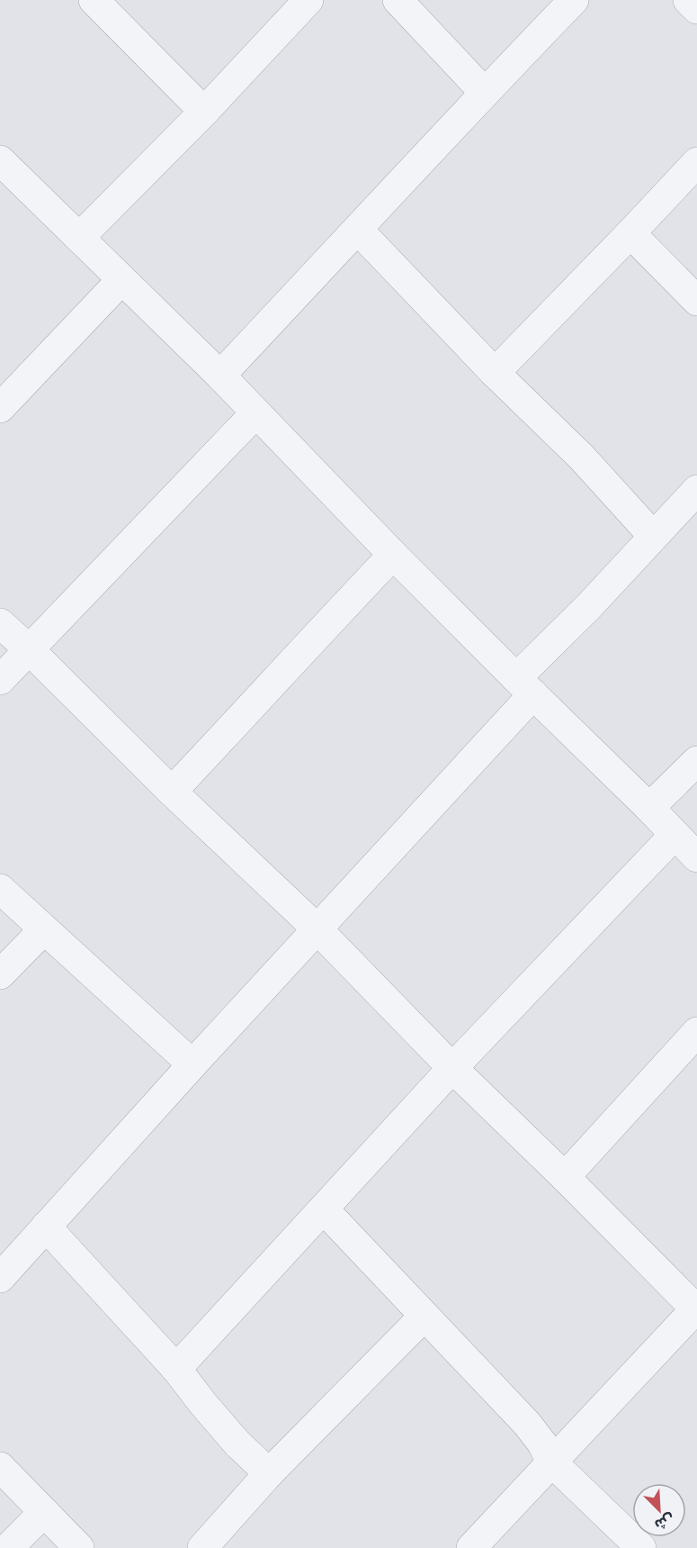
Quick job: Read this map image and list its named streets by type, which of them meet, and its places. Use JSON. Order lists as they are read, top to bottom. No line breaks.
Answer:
{"north":"bottom right"}
